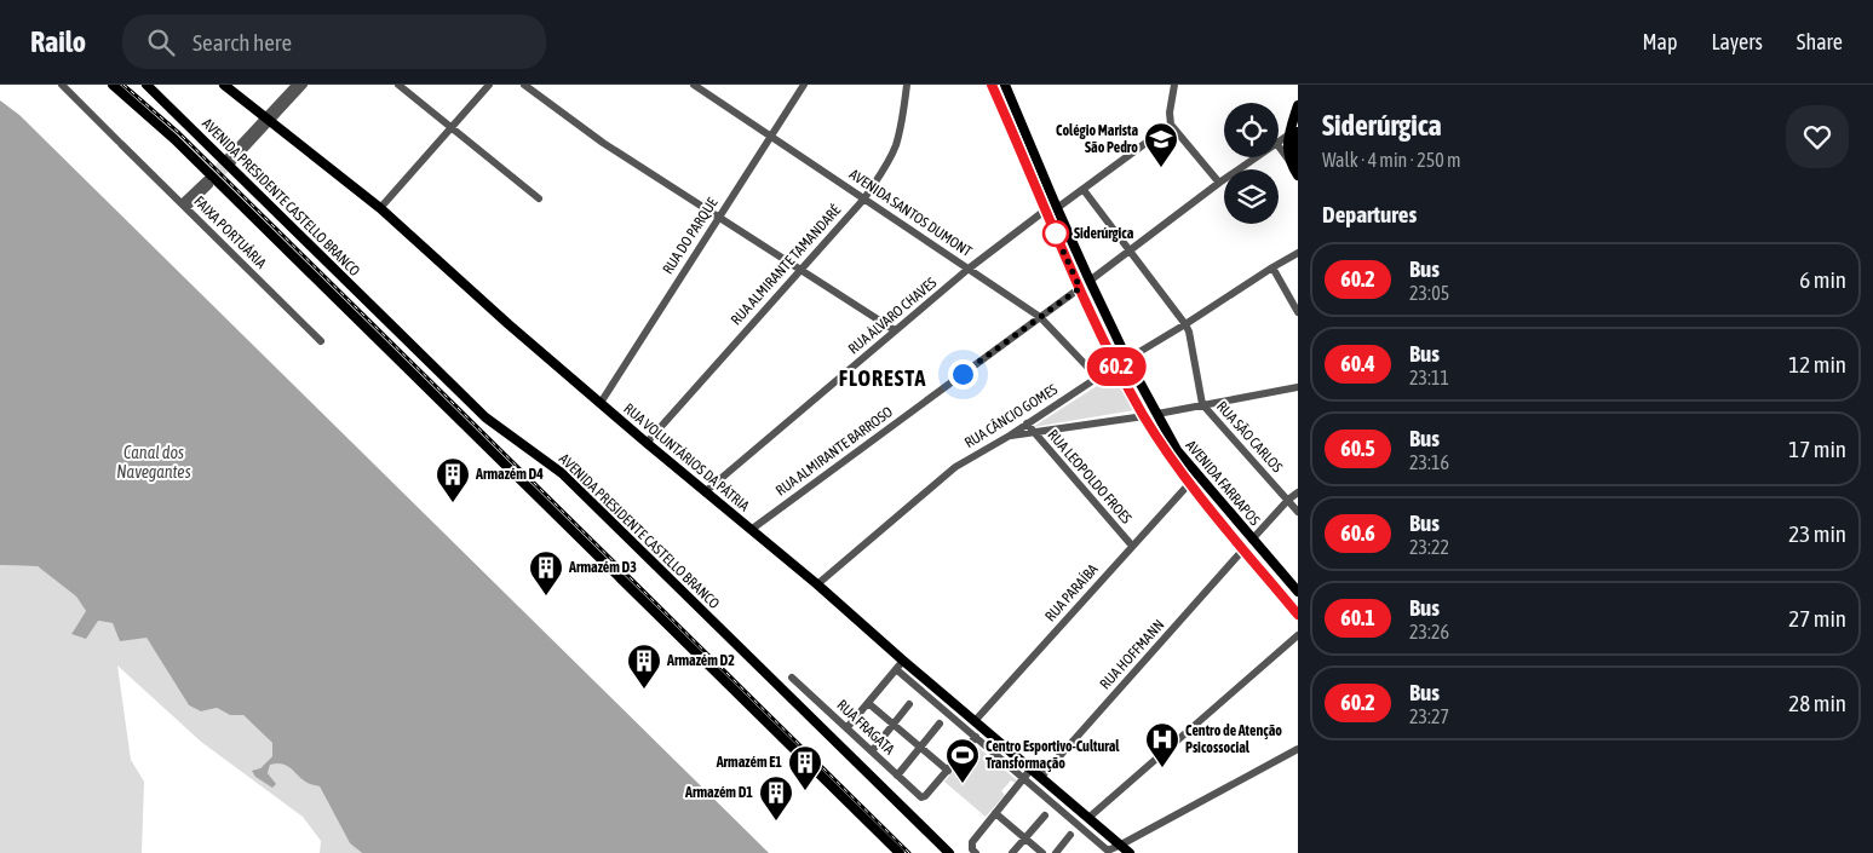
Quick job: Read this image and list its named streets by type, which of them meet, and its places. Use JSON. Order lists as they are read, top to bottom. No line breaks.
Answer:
{"streets":{"main road":["AVENIDA PRESIDENTE CASTELLO BRANCO","RUA VOLUNTÁRIOS DA PÁTRIA","AVENIDA FARRAPOS"],"street":["AVENIDA SANTOS DUMONT","FAIXA PORTUÁRIA","RUA DO PARQUE","RUA ALMIRANTE TAMANDARÉ","RUA ÁLVARO CHAVES","RUA CÂNCIO GOMES","RUA SÃO CARLOS","RUA ALMIRANTE BARROSO","RUA LEOPOLDO FROES","RUA PARAÍBA","RUA HOFFMANN","RUA FRAGATA"]},"crossings":[["AVENIDA SANTOS DUMONT","RUA DO PARQUE"],["AVENIDA SANTOS DUMONT","RUA ALMIRANTE TAMANDARÉ"],["AVENIDA SANTOS DUMONT","RUA ÁLVARO CHAVES"],["AVENIDA SANTOS DUMONT","RUA CÂNCIO GOMES"],["AVENIDA SANTOS DUMONT","RUA ALMIRANTE BARROSO"],["RUA DO PARQUE","RUA VOLUNTÁRIOS DA PÁTRIA"],["RUA ALMIRANTE TAMANDARÉ","RUA VOLUNTÁRIOS DA PÁTRIA"],["RUA ÁLVARO CHAVES","RUA VOLUNTÁRIOS DA PÁTRIA"],["RUA ÁLVARO CHAVES","AVENIDA FARRAPOS"],["RUA CÂNCIO GOMES","RUA SÃO CARLOS"],["RUA CÂNCIO GOMES","RUA VOLUNTÁRIOS DA PÁTRIA"],["RUA CÂNCIO GOMES","RUA LEOPOLDO FROES"],["RUA CÂNCIO GOMES","AVENIDA FARRAPOS"],["RUA ALMIRANTE BARROSO","RUA VOLUNTÁRIOS DA PÁTRIA"],["RUA ALMIRANTE BARROSO","AVENIDA FARRAPOS"],["RUA VOLUNTÁRIOS DA PÁTRIA","RUA PARAÍBA"],["RUA VOLUNTÁRIOS DA PÁTRIA","RUA HOFFMANN"],["RUA LEOPOLDO FROES","RUA PARAÍBA"],["AVENIDA FARRAPOS","RUA PARAÍBA"],["AVENIDA FARRAPOS","RUA HOFFMANN"]],"districts":["FLORESTA"],"water":["Canal dos Navegantes"],"places":{"school or university":["Colégio Marista São Pedro"],"other":["Siderúrgica"],"building":["Armazém D4","Armazém D3","Armazém D2","Armazém E1","Armazém D1"],"hospital":["Centro de Atenção Psicossocial"],"sports":["Centro Esportivo-Cultural Transformação"]},"lines":["bus line 60.2"],"page":{"header":"Railo","search":"Search here","nav":["Map","Layers","Share"],"on_map":"60.2","heading":[["Siderúrgica","Walk · 4 min · 250 m"],"Departures"],"list":[{"mark":"60.2","name":"Bus","note":"23:05","value":"6 min"},{"mark":"60.4","name":"Bus","note":"23:11","value":"12 min"},{"mark":"60.5","name":"Bus","note":"23:16","value":"17 min"},{"mark":"60.6","name":"Bus","note":"23:22","value":"23 min"},{"mark":"60.1","name":"Bus","note":"23:26","value":"27 min"},{"mark":"60.2","name":"Bus","note":"23:27","value":"28 min"}]}}
